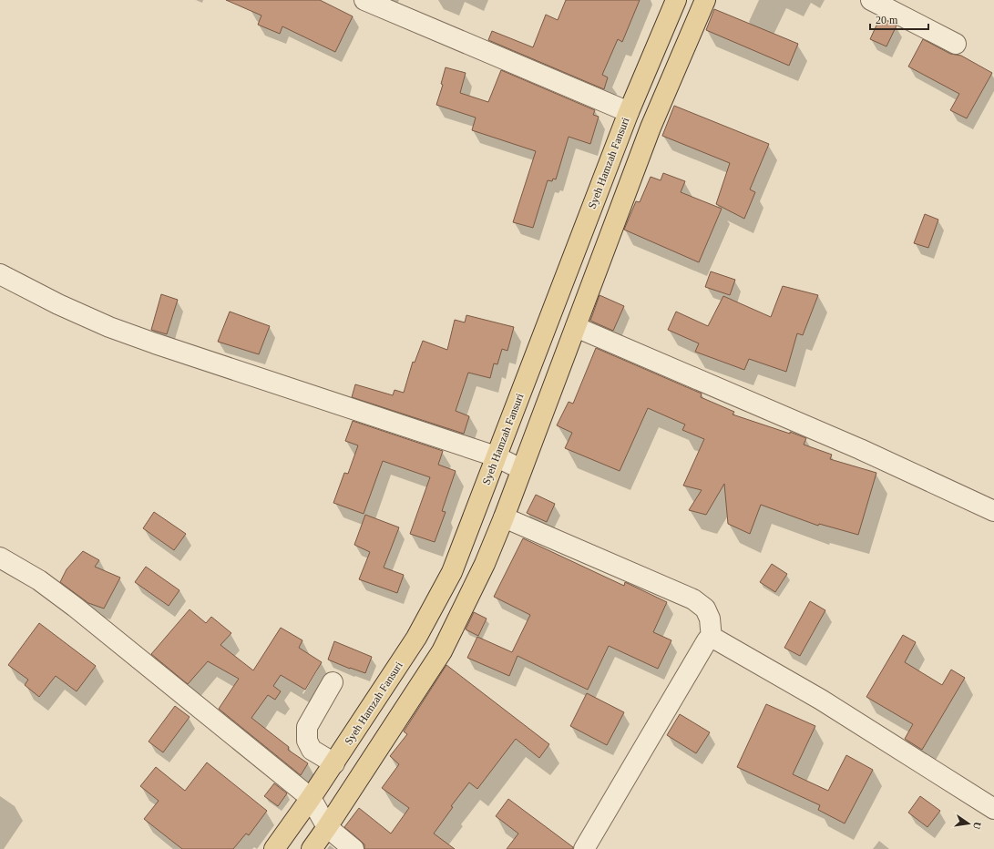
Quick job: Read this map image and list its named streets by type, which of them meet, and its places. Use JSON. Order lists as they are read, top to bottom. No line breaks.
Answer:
{"streets":{"main road":["Syeh Hamzah Fansuri"]},"scale_bar":"20 m","north":"right"}
